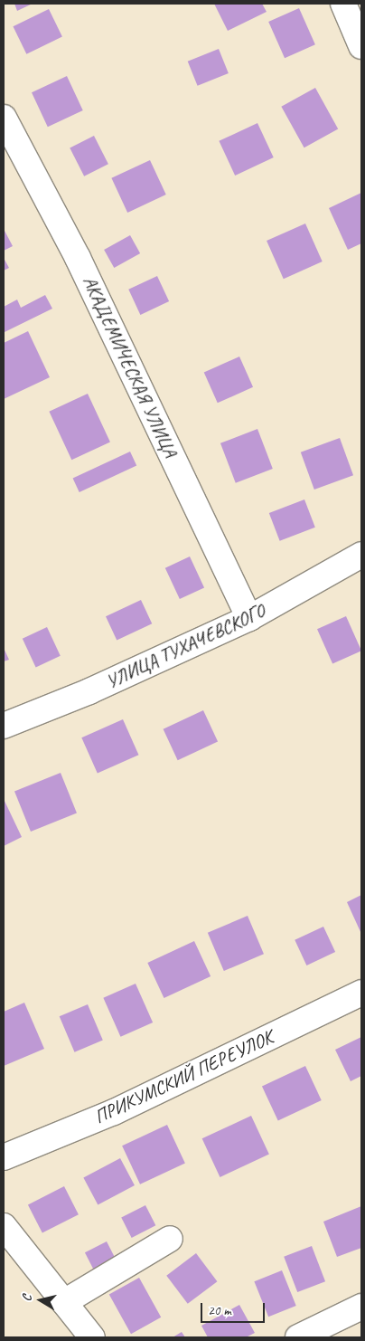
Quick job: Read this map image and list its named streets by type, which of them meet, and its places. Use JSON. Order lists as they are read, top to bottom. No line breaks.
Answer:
{"streets":{"street":["АКАДЕМИЧЕСКАЯ УЛИЦА","УЛИЦА ТУХАЧЕВСКОГО","ПРИКУМСКИЙ ПЕРЕУЛОК"]},"crossings":[["АКАДЕМИЧЕСКАЯ УЛИЦА","УЛИЦА ТУХАЧЕВСКОГО"]],"scale_bar":"20 m","north":"left"}
